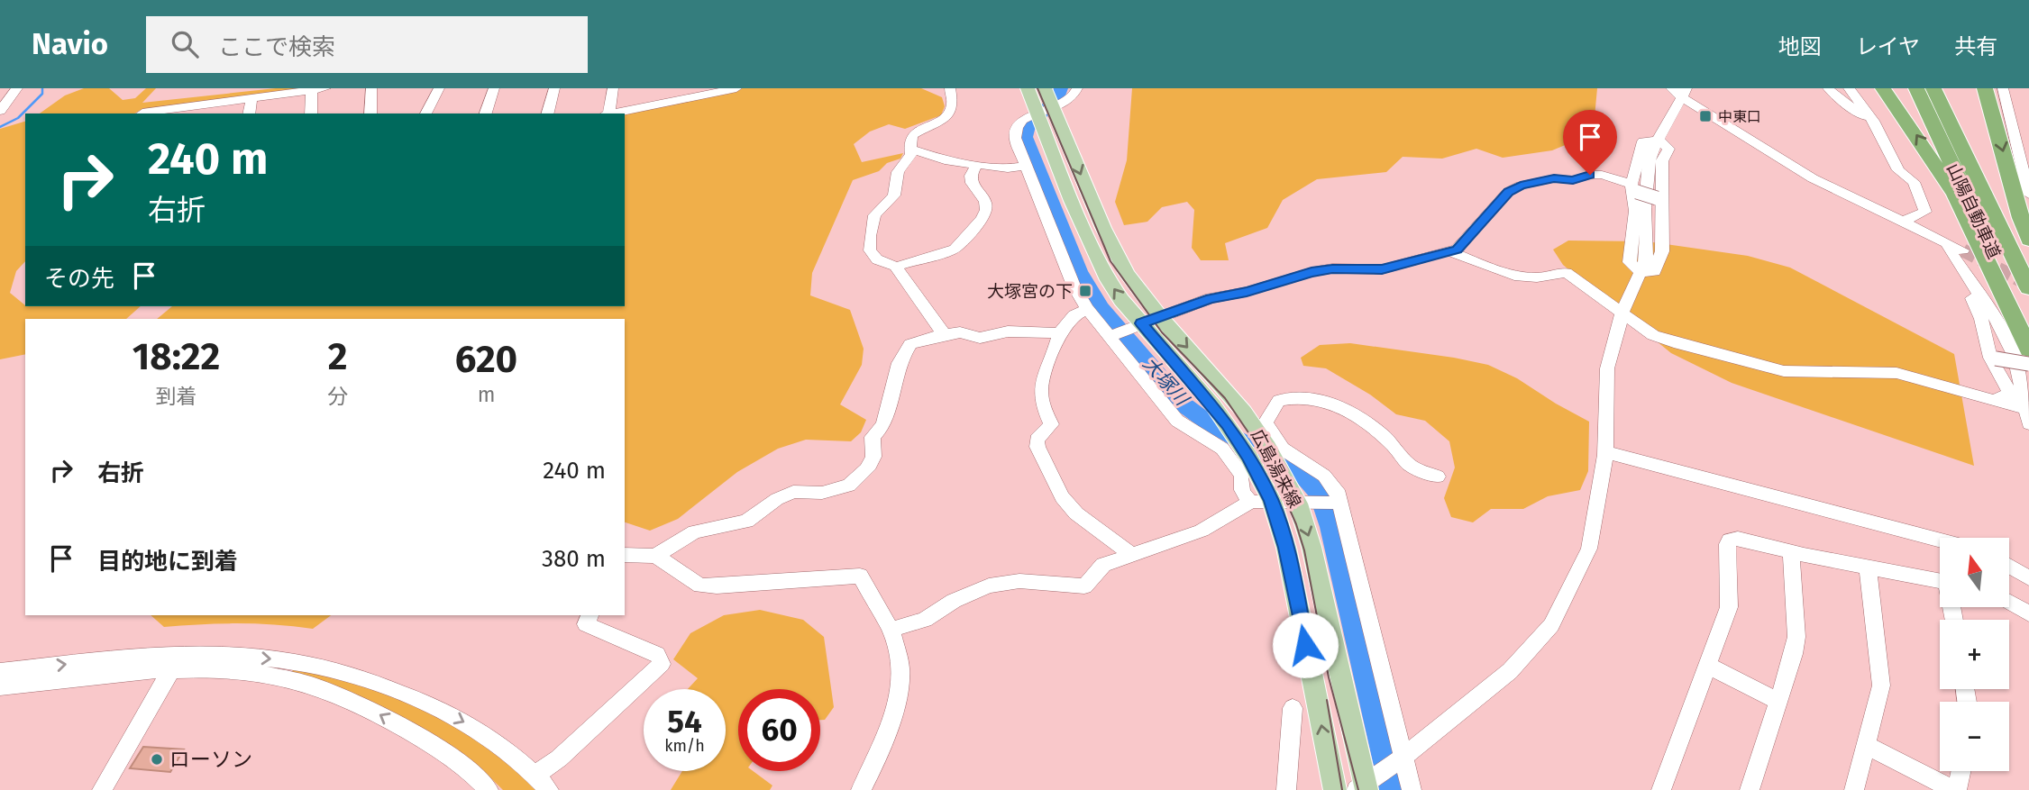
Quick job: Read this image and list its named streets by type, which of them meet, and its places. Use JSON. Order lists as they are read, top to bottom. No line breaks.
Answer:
{"streets":{"highway":["山陽自動車道"],"main road":["広島湯来線"]},"water":["大塚川"],"places":{"transit":["中東口","大塚宮の下"],"other":["ローソン"]},"north":"top","page":{"header":"Navio","search":"ここで検索","nav":["地図","レイヤ","共有"],"turn":["240 m","右折"],"then":"その先","eta":["18:22","到着","2","分","620","m"],"list":[{"name":"右折","value":"240 m"},{"name":"目的地に到着","value":"380 m"}],"map_buttons":["+","−"],"speed":"54 km/h","limit":"60"}}
